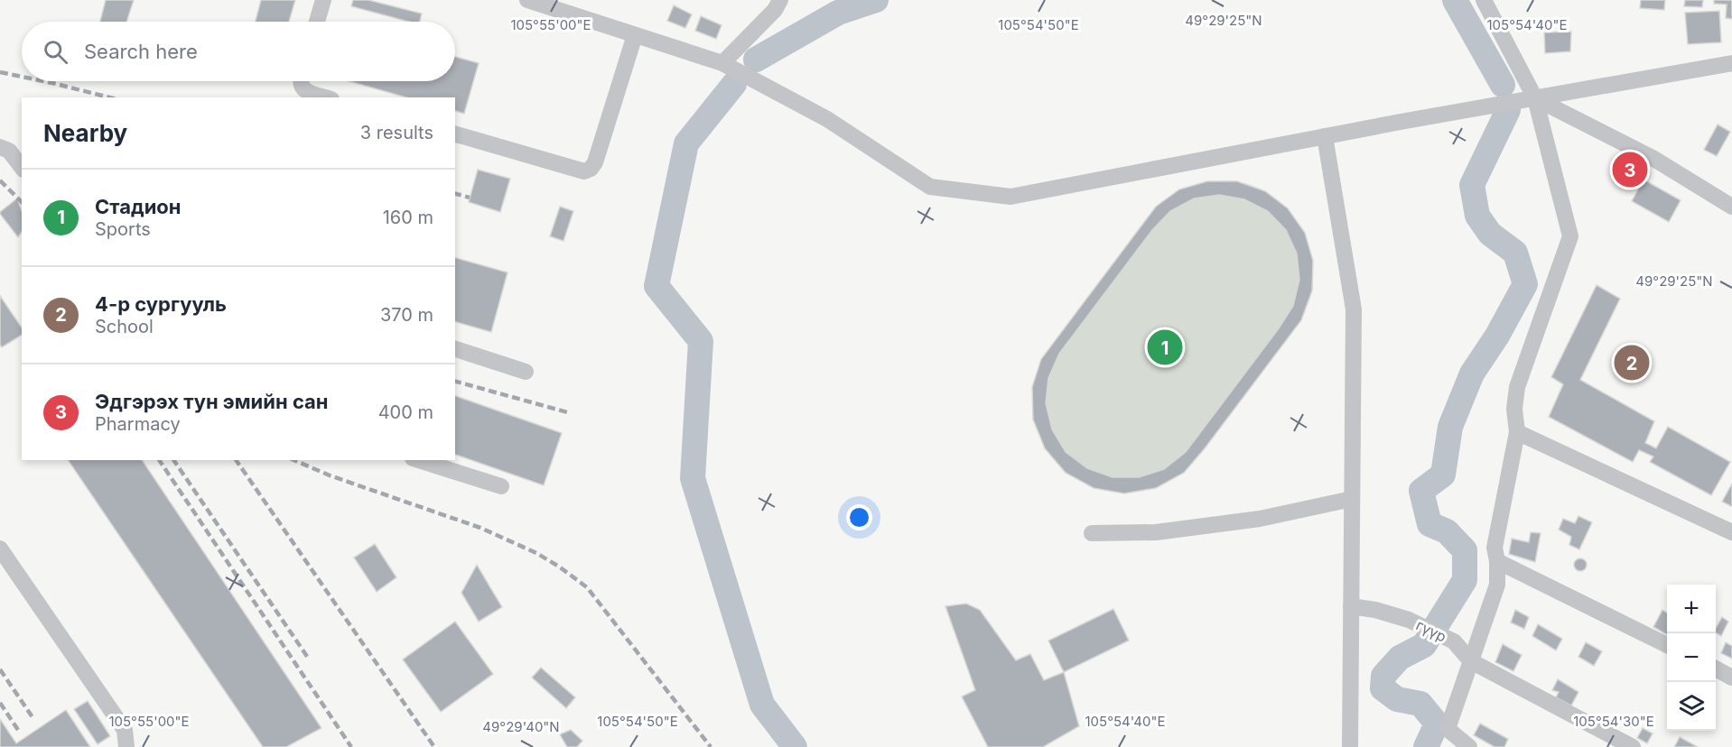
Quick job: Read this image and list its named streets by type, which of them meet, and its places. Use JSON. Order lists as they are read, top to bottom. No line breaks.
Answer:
{"streets":{"street":["гүүр"]},"page":{"search":"Search here","heading":["Nearby","3 results"],"pins":["3","1","2"],"list":[{"mark":"1","name":"Стадион","note":"Sports","value":"160 m"},{"mark":"2","name":"4-р сургууль","note":"School","value":"370 m"},{"mark":"3","name":"Эдгэрэх тун эмийн сан","note":"Pharmacy","value":"400 m"}],"map_buttons":["+","−"]},"coordinates":["49°29'25\"N","105°55'00\"E","105°54'50\"E","105°54'40\"E","105°54'30\"E","49°29'40\"N"]}
